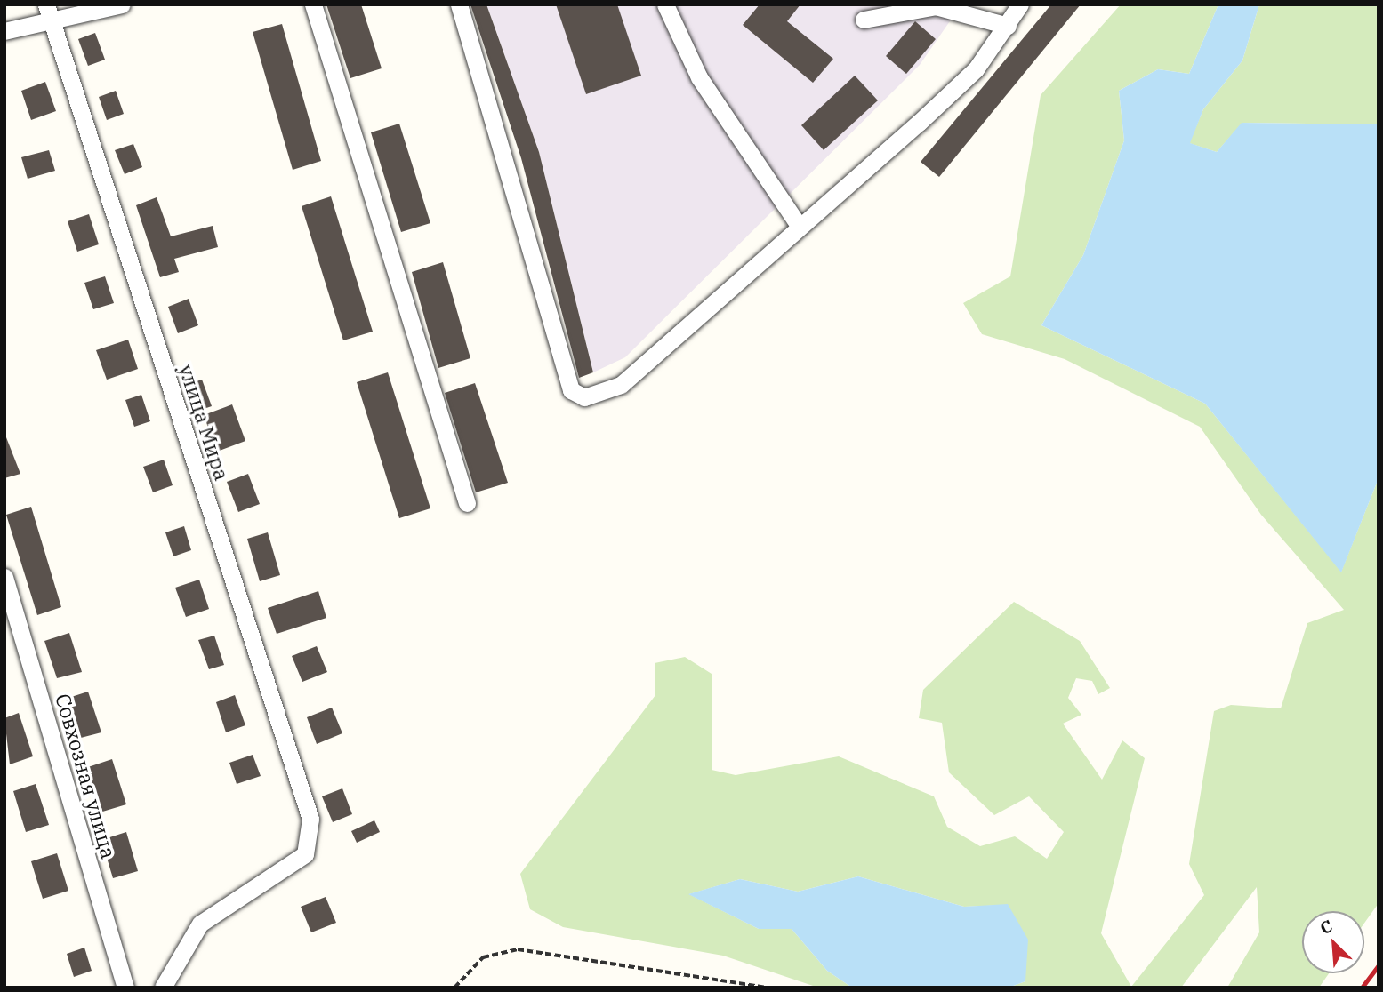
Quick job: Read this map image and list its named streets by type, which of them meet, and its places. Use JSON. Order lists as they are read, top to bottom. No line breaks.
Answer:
{"streets":{"street":["улица Мира","Совхозная улица"]},"north":"top left"}
